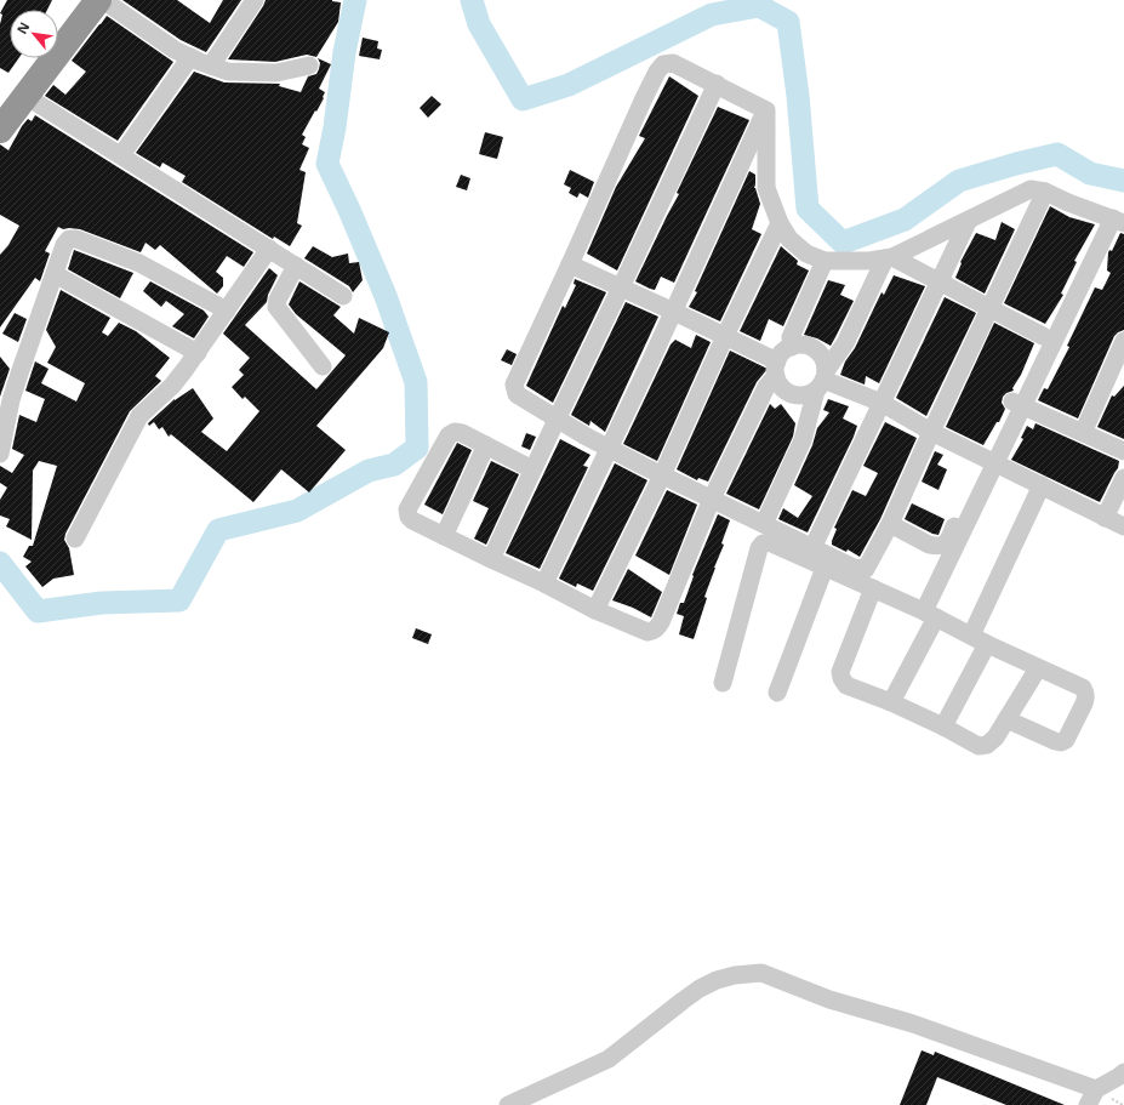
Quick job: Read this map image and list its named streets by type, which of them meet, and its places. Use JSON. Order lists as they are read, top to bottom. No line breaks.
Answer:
{"north":"top left"}
